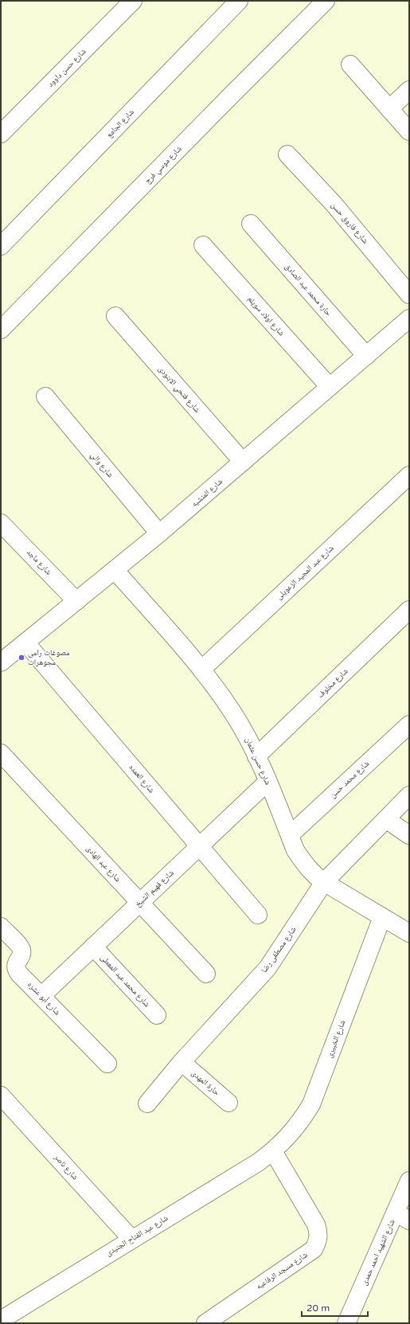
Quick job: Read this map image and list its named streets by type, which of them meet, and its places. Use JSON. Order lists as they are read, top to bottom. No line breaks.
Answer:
{"streets":{"street":["شارع حسن داوود","شارع الجامع","شارع موسي فرج","شارع فاروق حسن","حارة محمد عبد الصادق","شارع اولاد سويلم","شارع فتحي الابنودى","شارع والي","شارع المنشيه","شارع ماجد","شارع عبد المجيد الزعويلى","شارع مخلوف","شارع حسن عثمان","شارع العمده","شارع محمد حسن","شارع عبد الهادى","شارع فهيم الشيخ","شارع مصطفى رضا","شارع محمد عبد المعطى","شارع أبو عشره","شارع الخبيرى","حارة المهدى","شارع ناصر","شارع عبد الفتاح الجنيدى","شارع الشهيد احمد حمدى","شارع مسجد الرفاعيه"]},"crossings":[["حارة محمد عبد الصادق","شارع المنشيه"],["شارع اولاد سويلم","شارع المنشيه"],["شارع فتحي الابنودى","شارع المنشيه"],["شارع والي","شارع المنشيه"],["شارع المنشيه","شارع ماجد"],["شارع المنشيه","شارع حسن عثمان"],["شارع المنشيه","شارع العمده"],["شارع عبد المجيد الزعويلى","شارع حسن عثمان"],["شارع مخلوف","شارع حسن عثمان"],["شارع حسن عثمان","شارع محمد حسن"],["شارع حسن عثمان","شارع فهيم الشيخ"],["شارع حسن عثمان","شارع مصطفى رضا"],["شارع حسن عثمان","شارع الخبيرى"],["شارع العمده","شارع فهيم الشيخ"],["شارع عبد الهادى","شارع فهيم الشيخ"],["شارع فهيم الشيخ","شارع محمد عبد المعطى"],["شارع فهيم الشيخ","شارع أبو عشره"],["شارع مصطفى رضا","حارة المهدى"],["شارع الخبيرى","شارع عبد الفتاح الجنيدى"],["شارع الخبيرى","شارع مسجد الرفاعيه"],["شارع ناصر","شارع عبد الفتاح الجنيدى"],["شارع عبد الفتاح الجنيدى","شارع مسجد الرفاعيه"]],"places":["مصوغات رامى مجوهرات"],"scale_bar":"20 m"}
